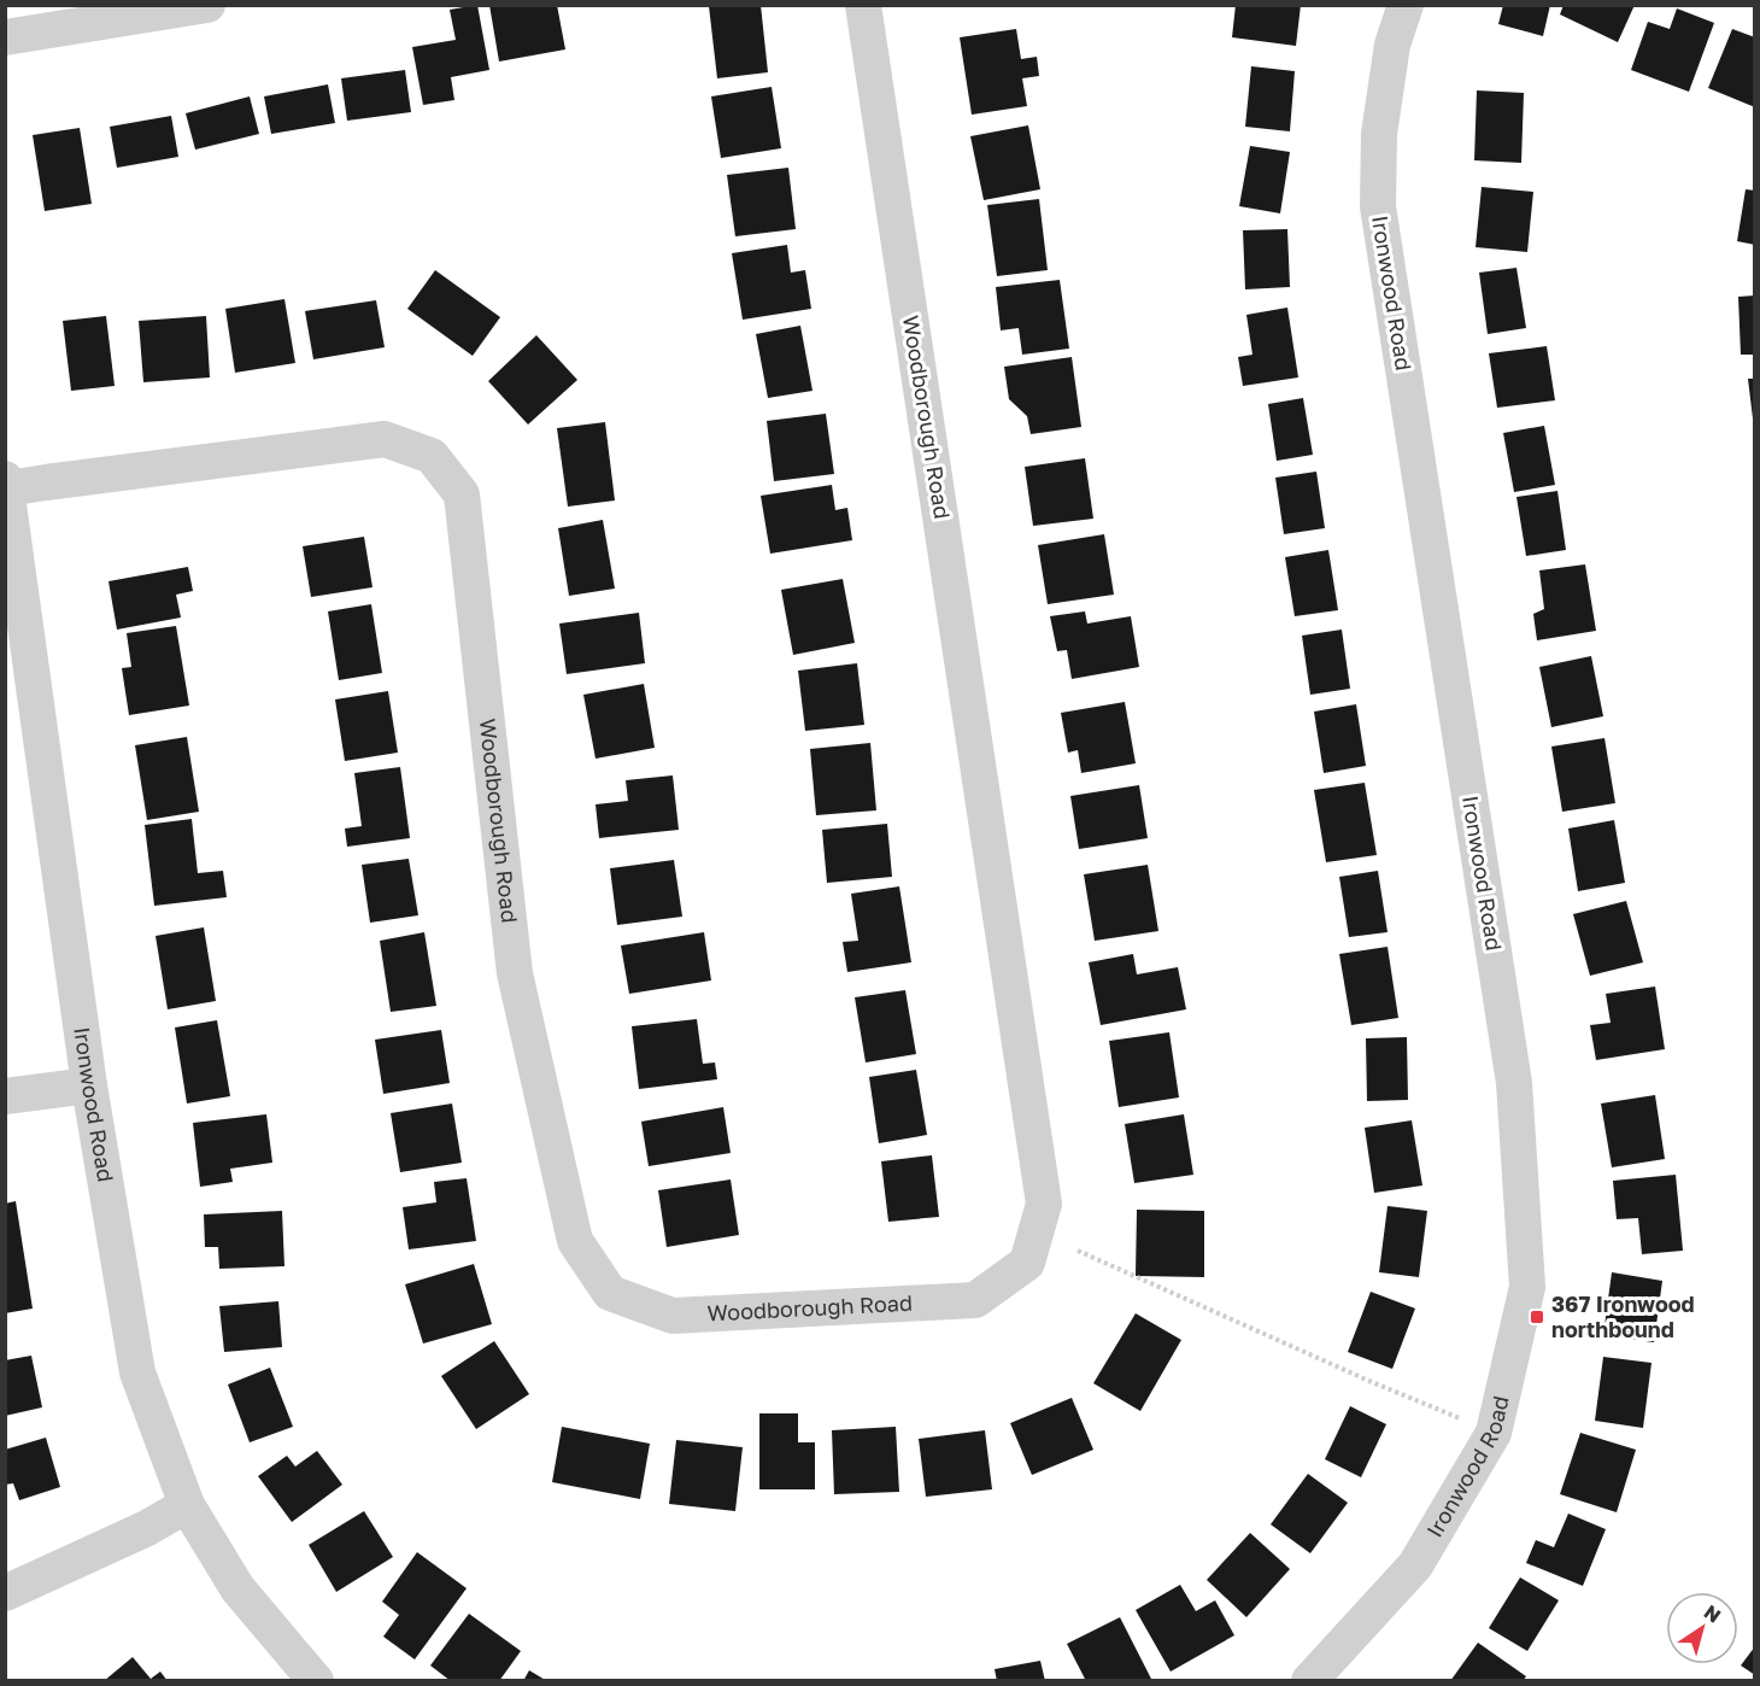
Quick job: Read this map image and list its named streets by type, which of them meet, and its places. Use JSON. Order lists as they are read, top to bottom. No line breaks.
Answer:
{"streets":{"street":["Ironwood Road","Woodborough Road"]},"crossings":[["Ironwood Road","Woodborough Road"]],"places":{"transit":["367 Ironwood northbound"]},"north":"top right"}
